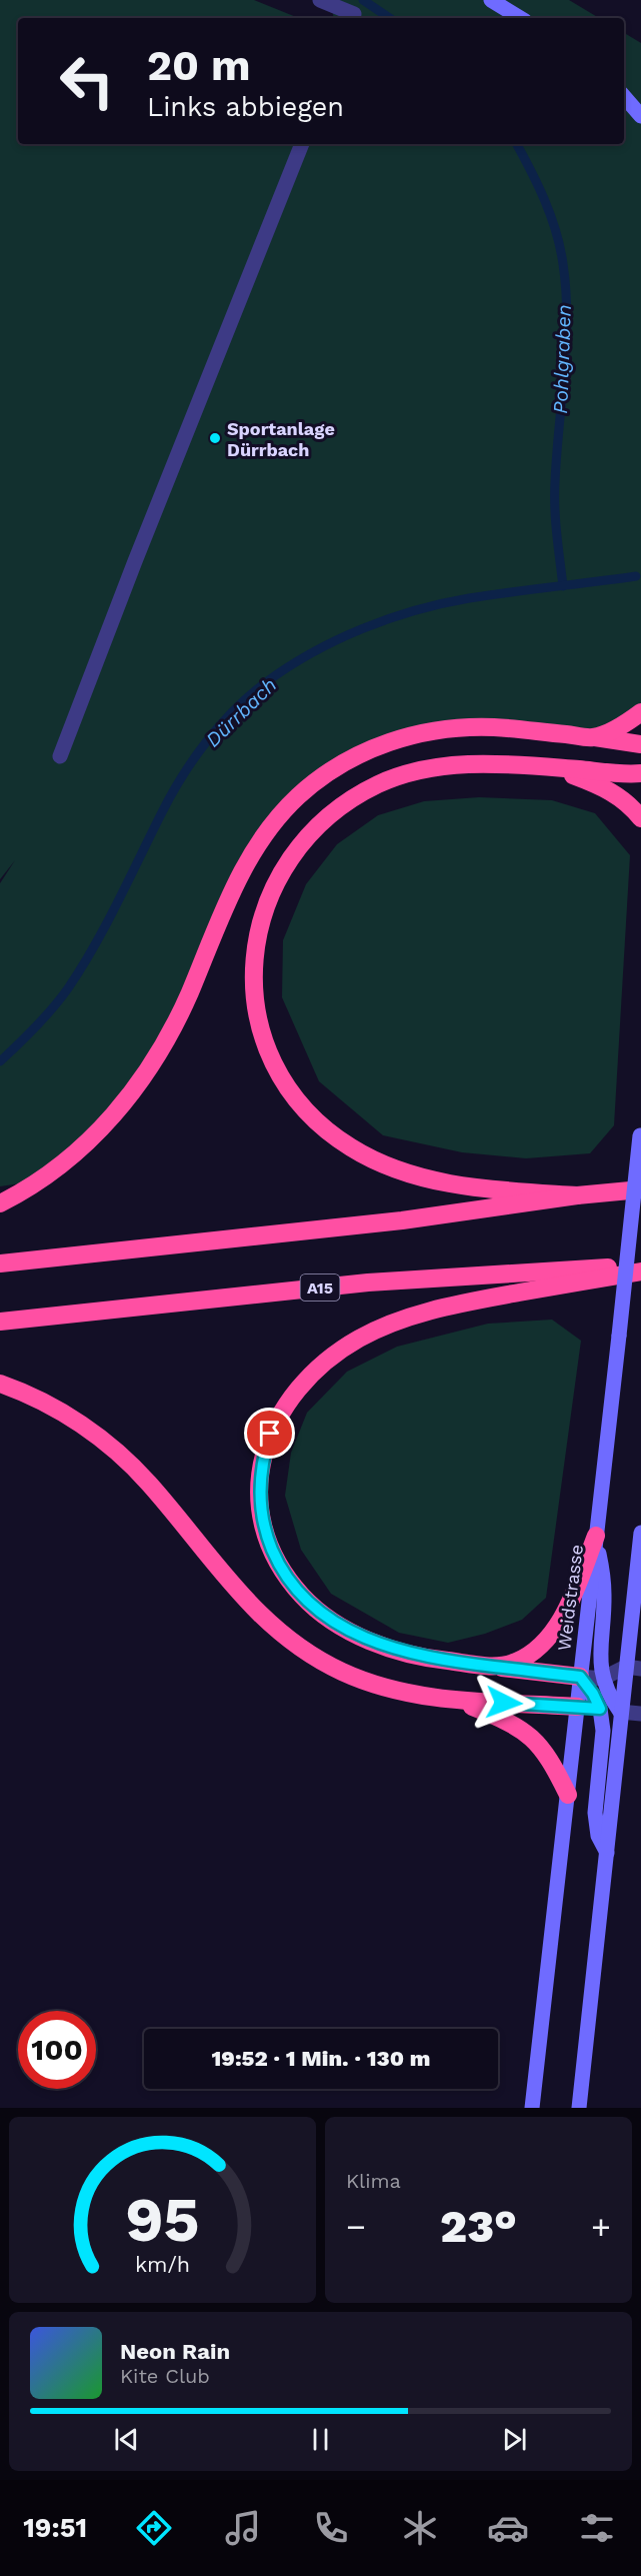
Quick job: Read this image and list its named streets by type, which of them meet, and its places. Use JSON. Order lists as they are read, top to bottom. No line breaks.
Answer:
{"streets":{"highway":["A15"],"main road":["Weidstrasse"]},"water":["Pohlgraben","Dürrbach"],"places":["Sportanlage Dürrbach"],"page":{"turn":["20 m","Links abbiegen"],"limit":"100","trip":"19:52 · 1 Min. · 130 m","tile":"Klima","heat":["−","23°","+"],"song":["Neon Rain","Kite Club"],"tabs":"19:51","gauge":["95","km/h"]}}
